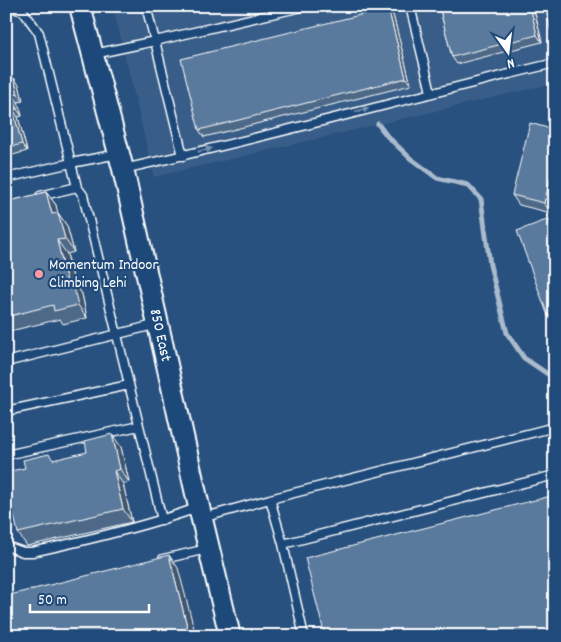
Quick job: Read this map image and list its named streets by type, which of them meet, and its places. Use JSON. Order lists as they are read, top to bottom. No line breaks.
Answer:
{"streets":{"main road":["850 East"]},"places":["Momentum Indoor Climbing Lehi"],"scale_bar":"50 m","north":"bottom"}
